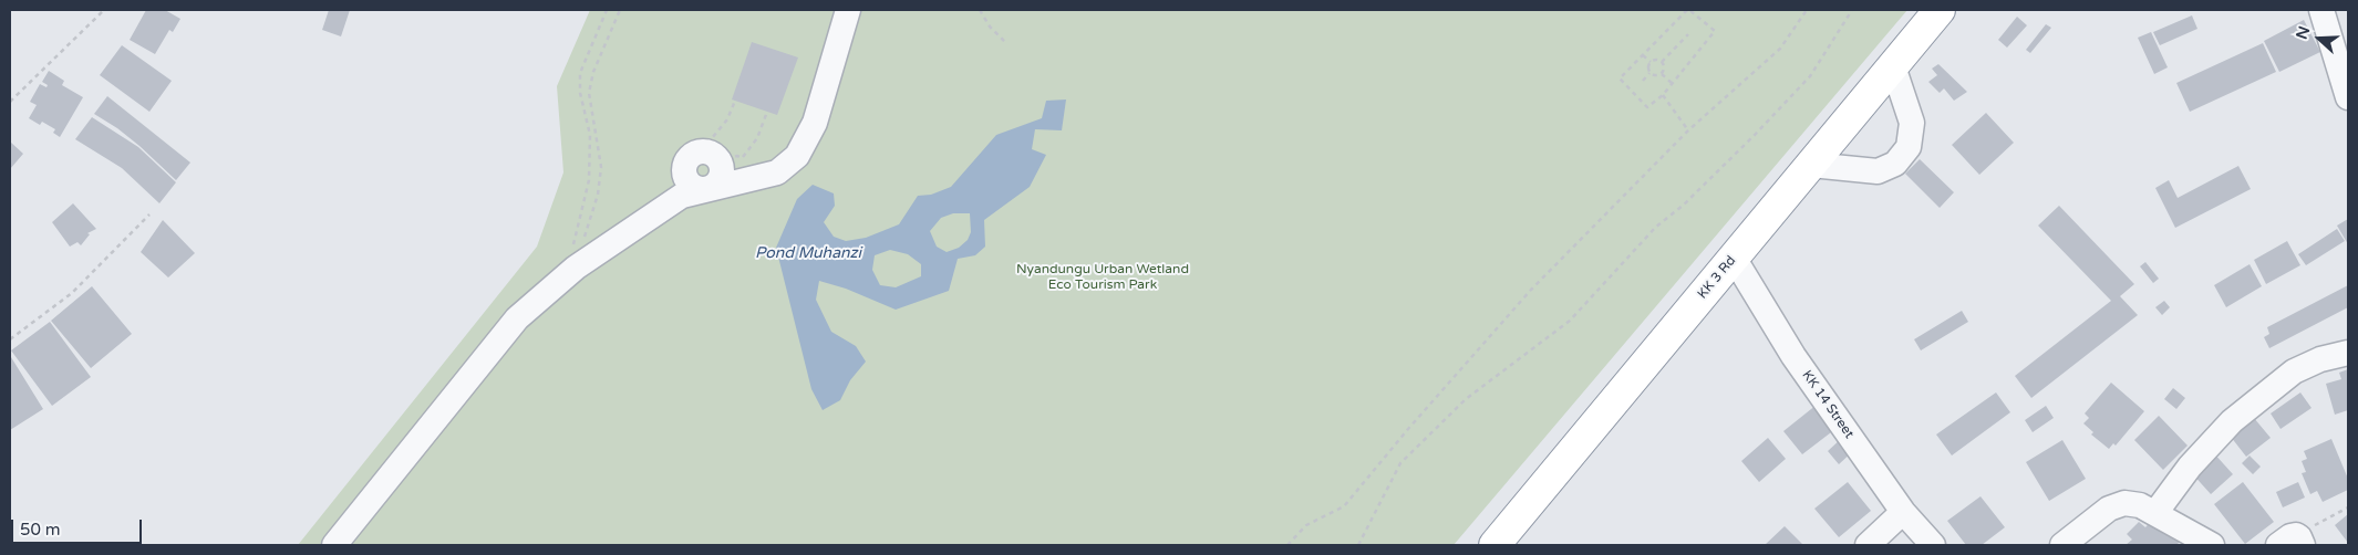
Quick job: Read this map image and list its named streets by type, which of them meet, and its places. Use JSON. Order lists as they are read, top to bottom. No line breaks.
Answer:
{"streets":{"highway":["KK 3 Rd"],"street":["KK 14 Street"]},"crossings":[["KK 3 Rd","KK 14 Street"]],"water":["Pond Muhanzi"],"parks":["Nyandungu Urban Wetland Eco Tourism Park"],"scale_bar":"50 m","north":"left"}
